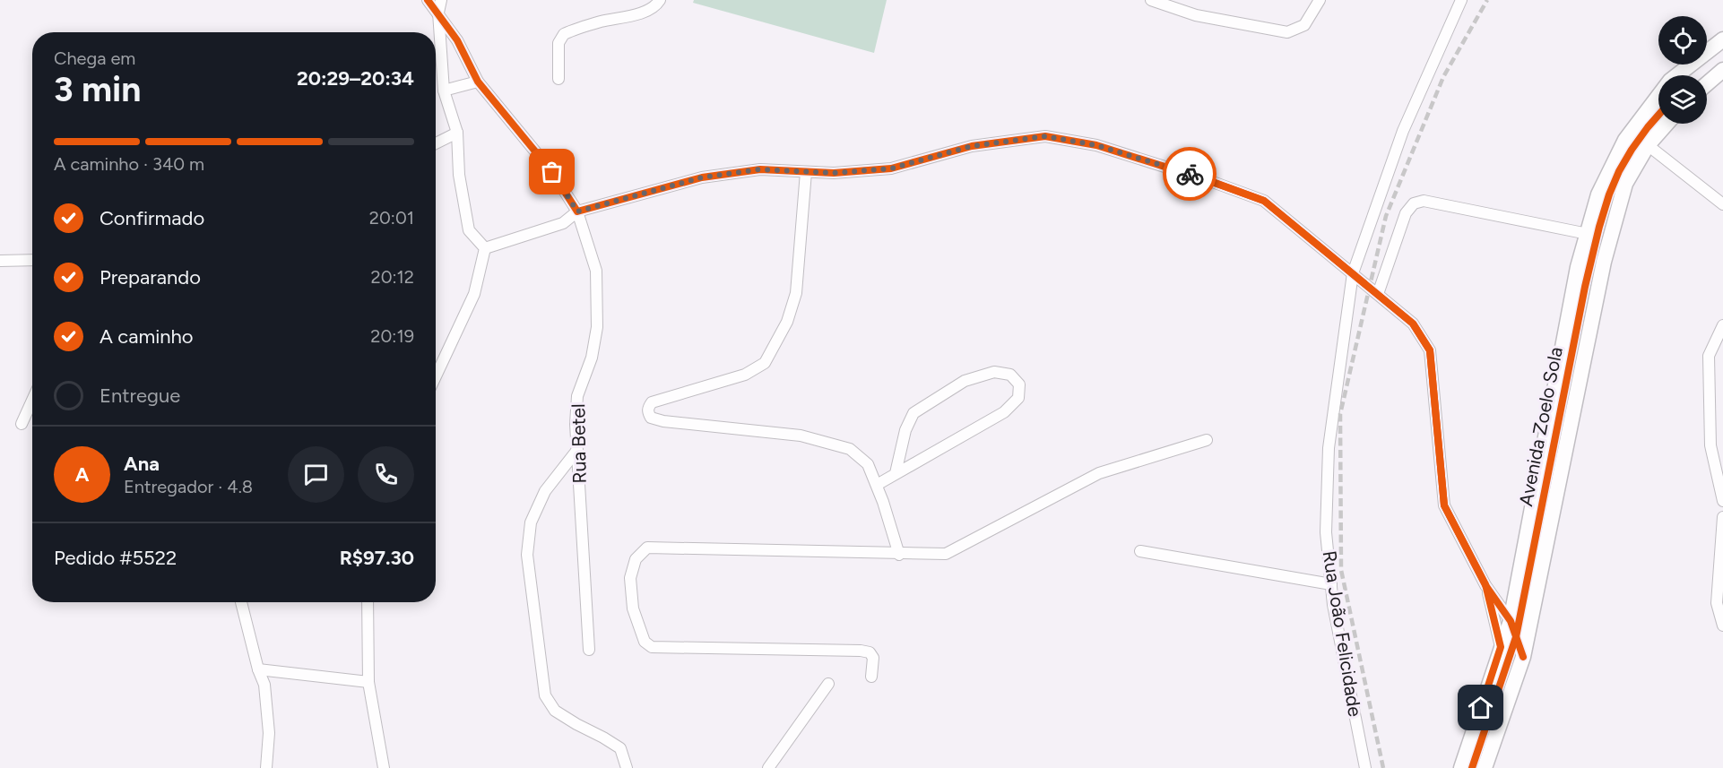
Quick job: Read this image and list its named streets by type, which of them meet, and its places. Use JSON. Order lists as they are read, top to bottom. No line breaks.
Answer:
{"streets":{"street":["Rua Betel","Rua João Felicidade"],"cycle path":["Avenida Zoelo Sola"]},"page":{"heading":["3 min","Chega em","20:29–20:34"],"panel":["Ana","Entregador · 4.8","Pedido #5522","R$97.30"],"bar":"A caminho · 340 m","list":[["Confirmado","20:01"],["Preparando","20:12"],["A caminho","20:19"],"Entregue"],"round":"A"}}
